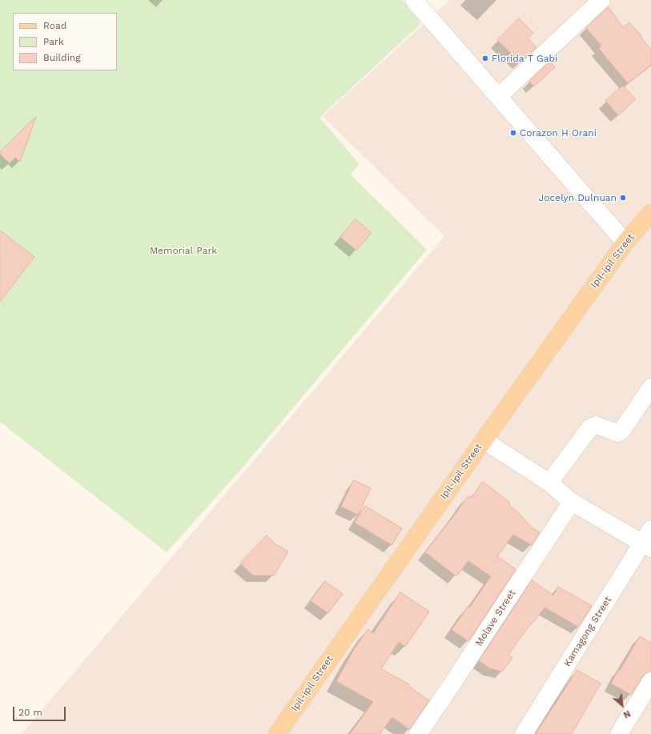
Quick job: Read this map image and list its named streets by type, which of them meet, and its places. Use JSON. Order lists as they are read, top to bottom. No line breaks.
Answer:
{"streets":{"main road":["Ipil-ipil Street"],"street":["Molave Street","Kamagong Street"]},"parks":["Memorial Park"],"places":["Florida T Gabi","Corazon H Orani","Jocelyn Dulnuan"],"legend":["Road","Park","Building"],"scale_bar":"20 m","north":"bottom right"}
